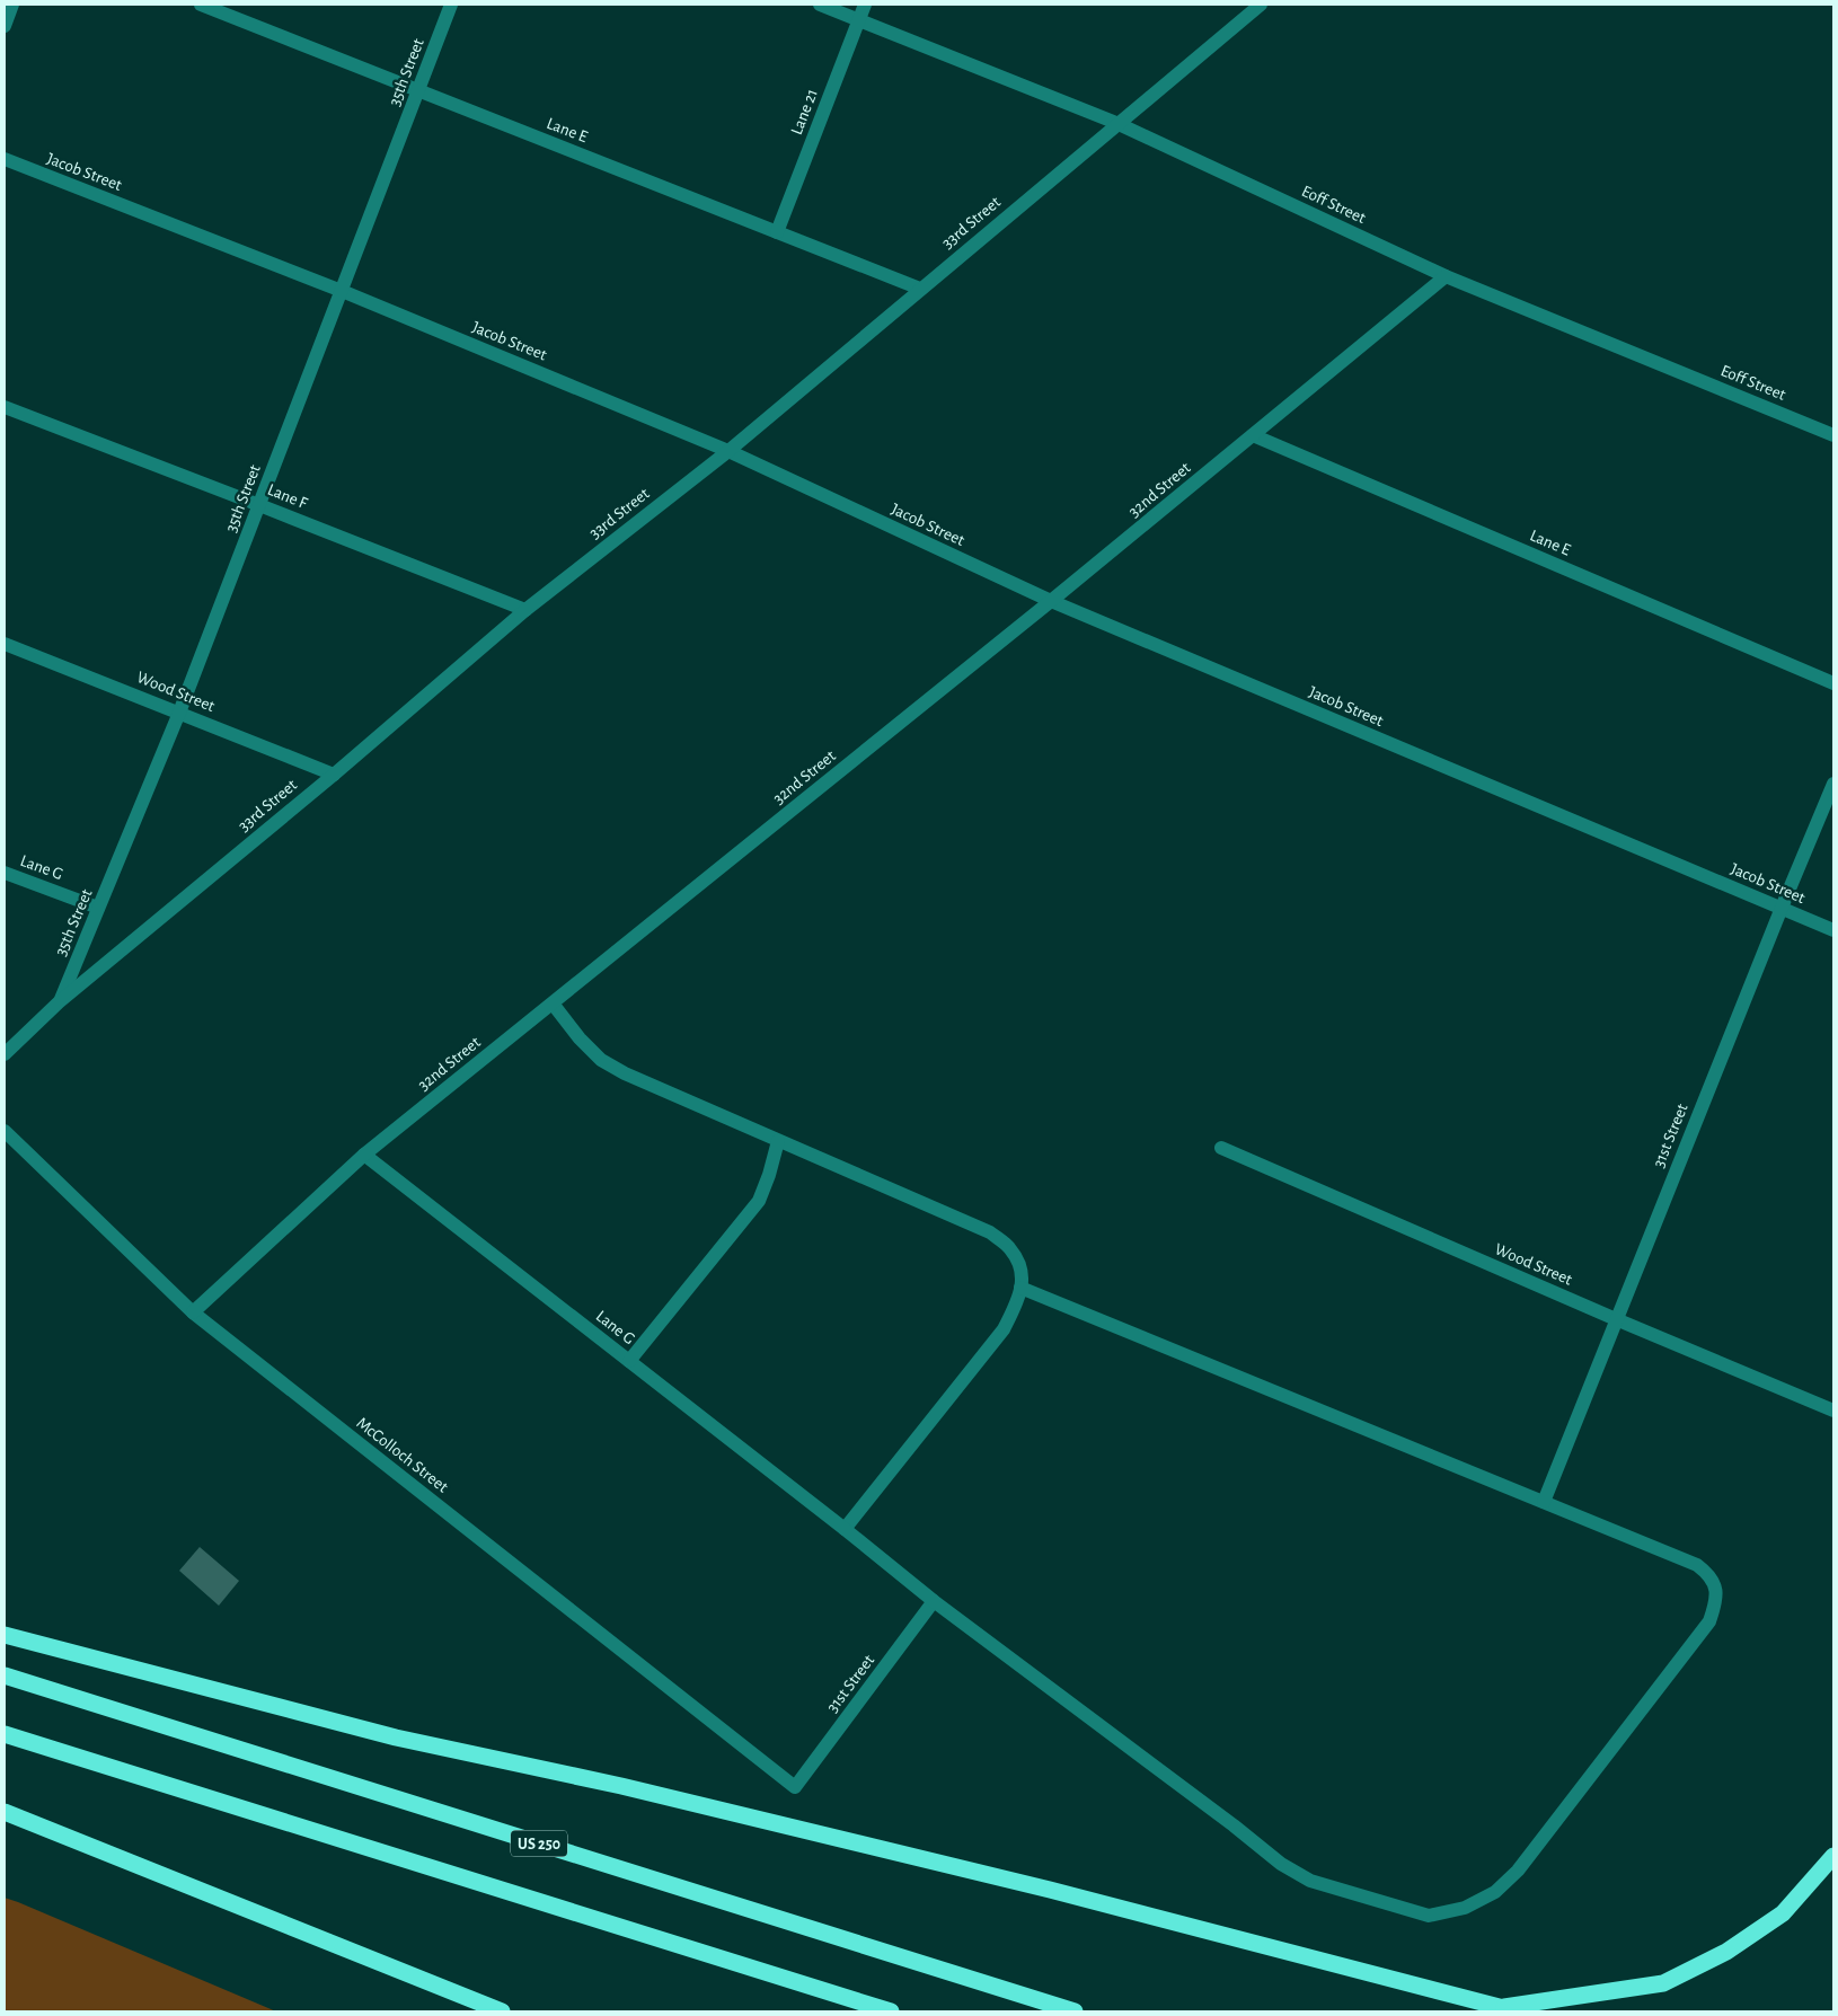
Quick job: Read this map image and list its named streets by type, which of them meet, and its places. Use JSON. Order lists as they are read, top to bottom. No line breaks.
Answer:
{"streets":{"highway":["US 250"],"street":["35th Street","Lane 21","Lane E","Jacob Street","Eoff Street","33rd Street","32nd Street","Lane F","Wood Street","Lane G","31st Street","McColloch Street"]},"crossings":[["35th Street","Lane E"],["35th Street","Jacob Street"],["35th Street","33rd Street"],["35th Street","Lane F"],["35th Street","Wood Street"],["35th Street","Lane G"],["Lane 21","Lane E"],["Lane 21","Eoff Street"],["Lane E","33rd Street"],["Lane E","32nd Street"],["Jacob Street","33rd Street"],["Jacob Street","32nd Street"],["Jacob Street","31st Street"],["Eoff Street","33rd Street"],["Eoff Street","32nd Street"],["33rd Street","Lane F"],["33rd Street","Wood Street"],["32nd Street","Lane G"],["32nd Street","McColloch Street"],["Wood Street","31st Street"],["Lane G","31st Street"],["31st Street","McColloch Street"]]}
